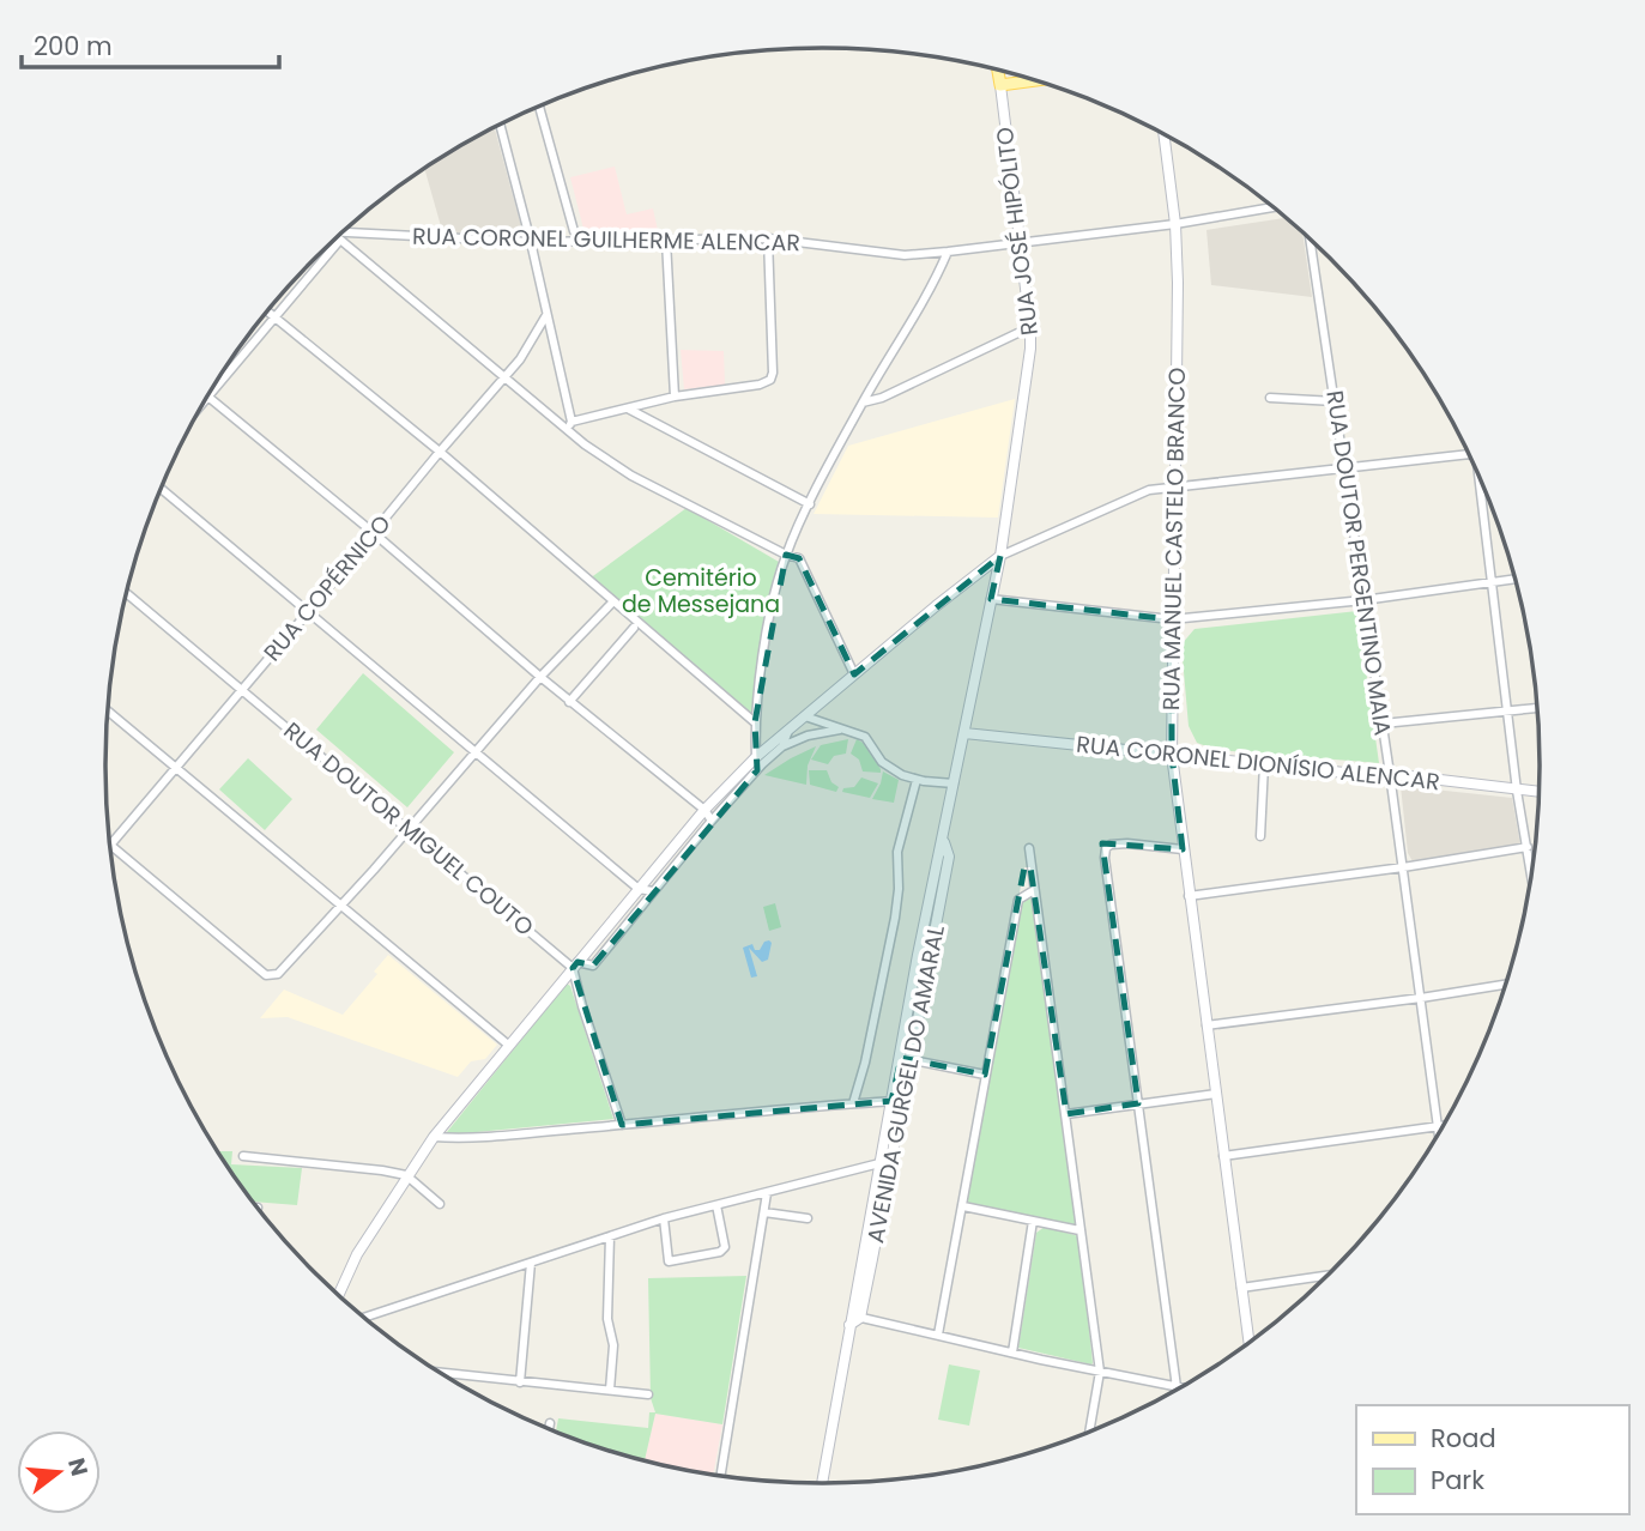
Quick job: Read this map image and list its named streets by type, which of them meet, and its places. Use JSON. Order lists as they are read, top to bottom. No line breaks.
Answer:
{"streets":{"main road":["RUA JOSÉ HIPÓLITO"],"street":["RUA CORONEL GUILHERME ALENCAR","RUA MANUEL CASTELO BRANCO","RUA DOUTOR PERGENTINO MAIA","RUA COPÉRNICO","RUA CORONEL DIONÍSIO ALENCAR","RUA DOUTOR MIGUEL COUTO","AVENIDA GURGEL DO AMARAL"]},"crossings":[["RUA JOSÉ HIPÓLITO","RUA CORONEL GUILHERME ALENCAR"],["RUA JOSÉ HIPÓLITO","AVENIDA GURGEL DO AMARAL"],["RUA CORONEL GUILHERME ALENCAR","RUA MANUEL CASTELO BRANCO"],["RUA MANUEL CASTELO BRANCO","RUA CORONEL DIONÍSIO ALENCAR"],["RUA DOUTOR PERGENTINO MAIA","RUA CORONEL DIONÍSIO ALENCAR"],["RUA COPÉRNICO","RUA DOUTOR MIGUEL COUTO"],["RUA CORONEL DIONÍSIO ALENCAR","AVENIDA GURGEL DO AMARAL"]],"parks":["Cemitério de Messejana"],"legend":["Road","Park"],"scale_bar":"200 m","north":"right"}
